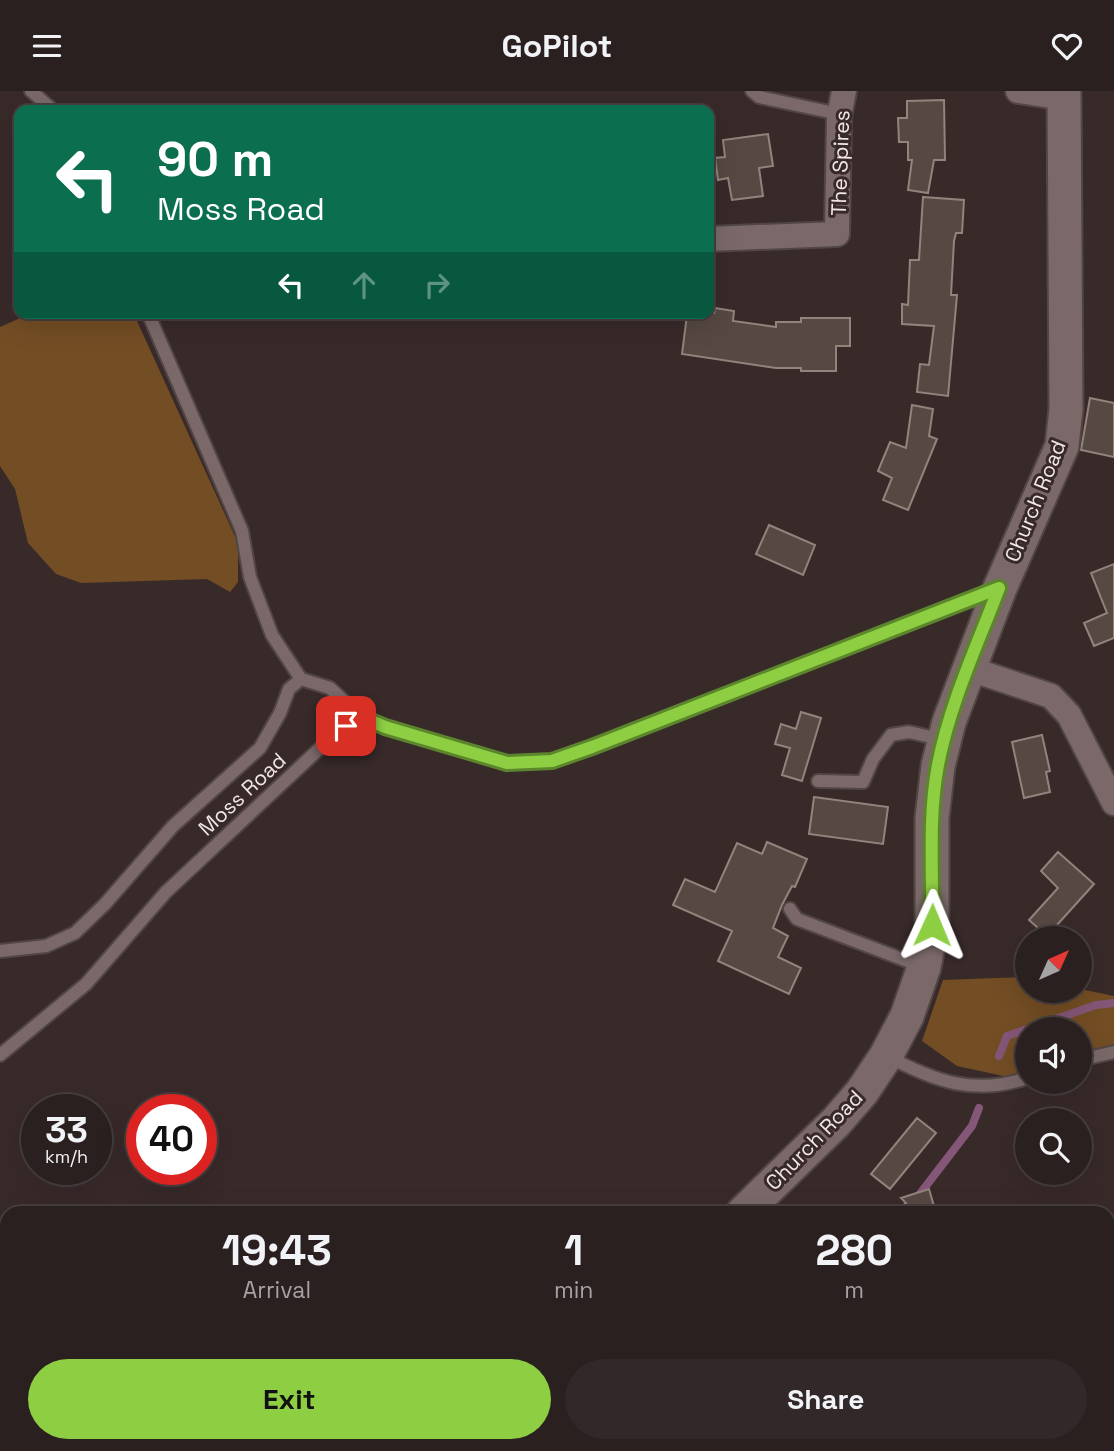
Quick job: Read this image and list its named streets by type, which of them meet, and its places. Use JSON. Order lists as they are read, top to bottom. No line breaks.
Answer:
{"streets":{"street":["The Spires","Church Road"],"lane":["Moss Road"]},"north":"top right","page":{"header":"GoPilot","turn":["90 m","Moss Road"],"speed":"33 km/h","limit":"40","eta":["19:43","Arrival","1","min","280","m"],"buttons":["Exit","Share"]}}
